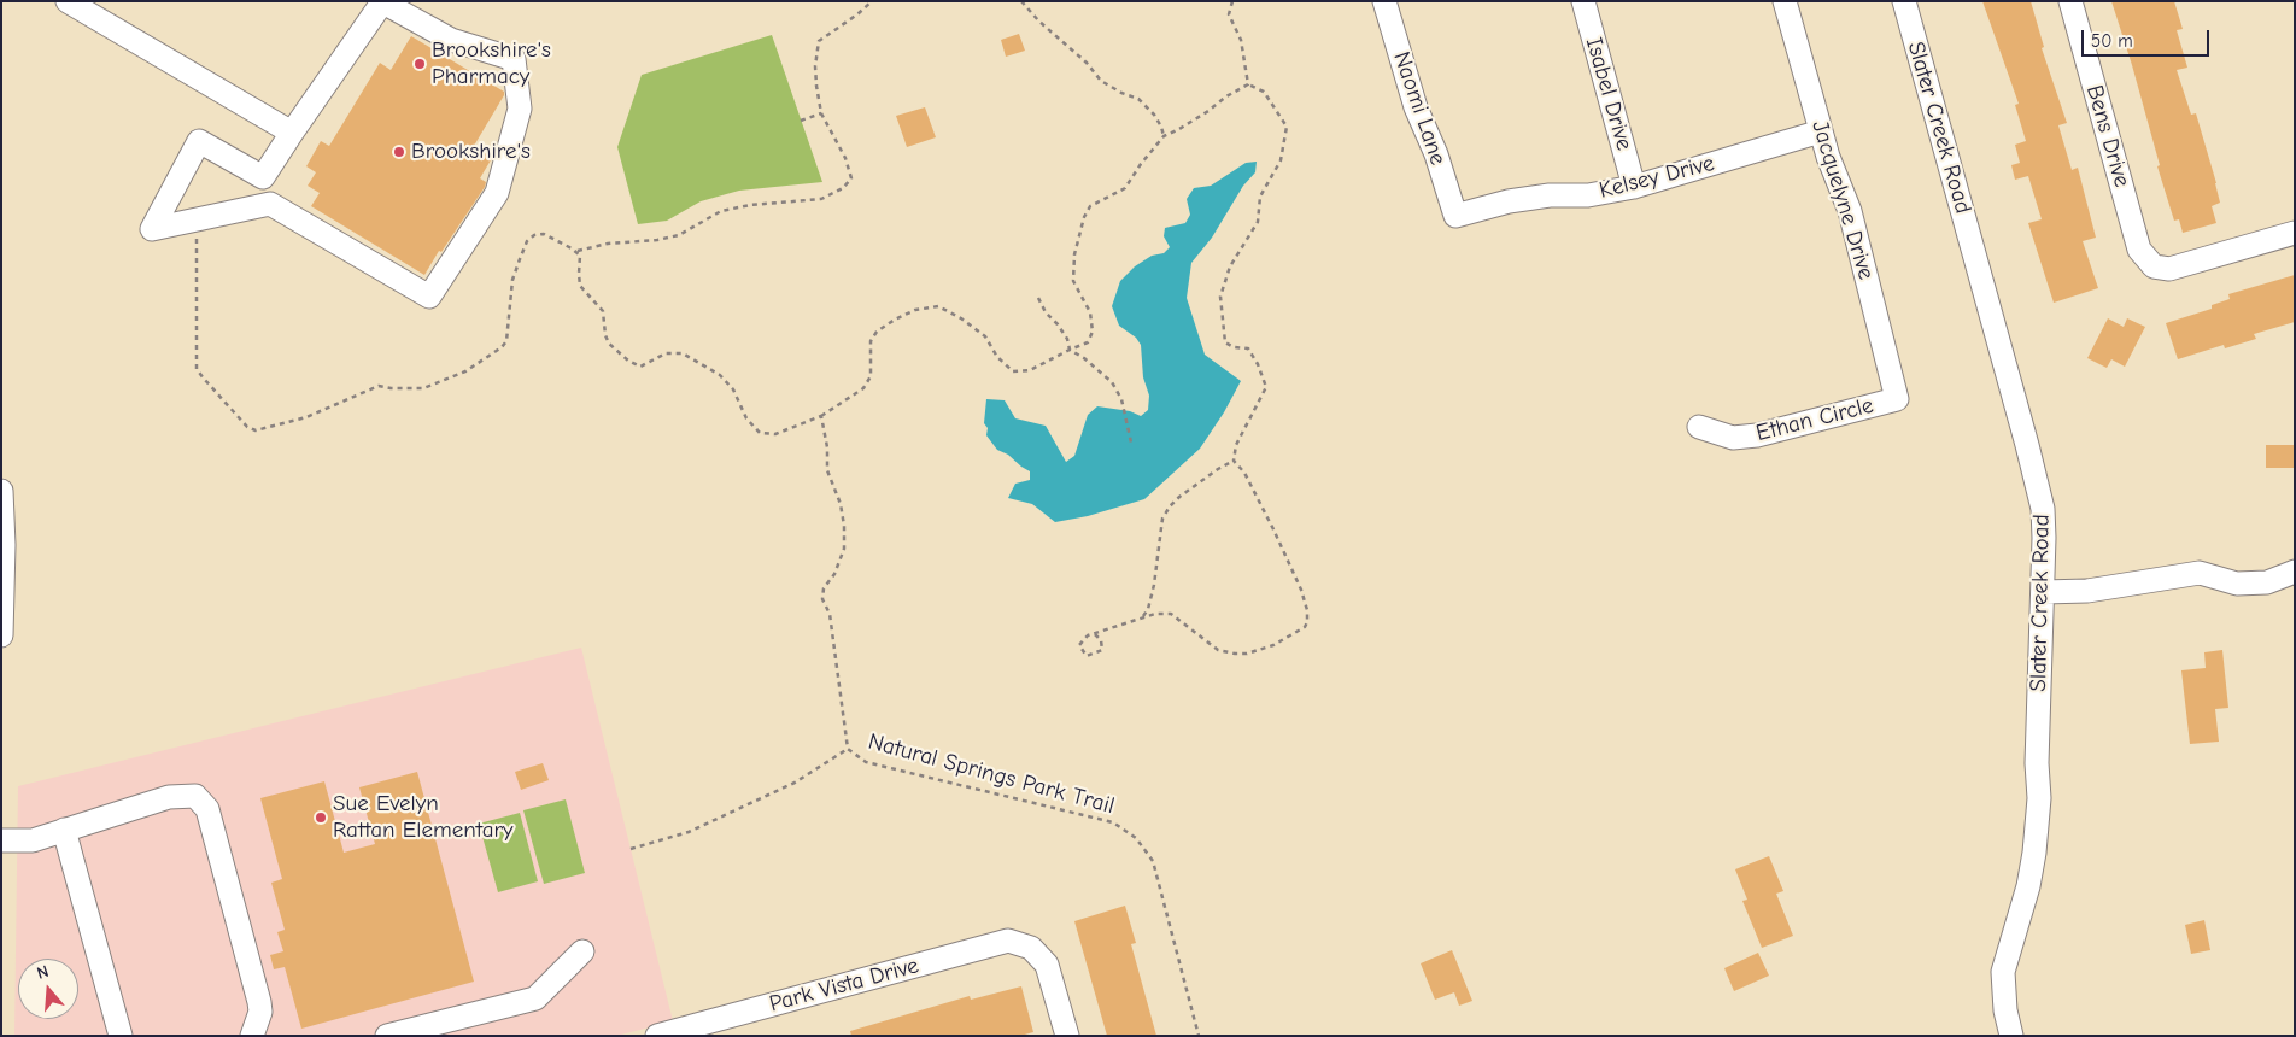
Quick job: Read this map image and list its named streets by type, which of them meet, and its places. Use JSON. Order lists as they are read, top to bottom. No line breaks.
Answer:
{"streets":{"street":["Isabel Drive","Naomi Lane","Slater Creek Road","Bens Drive","Kelsey Drive","Jacquelyne Drive","Ethan Circle","Park Vista Drive"],"path":["Natural Springs Park Trail"]},"crossings":[["Isabel Drive","Kelsey Drive"],["Naomi Lane","Kelsey Drive"],["Kelsey Drive","Jacquelyne Drive"],["Jacquelyne Drive","Ethan Circle"]],"places":["Brookshire's Pharmacy","Brookshire's","Sue Evelyn Rattan Elementary"],"scale_bar":"50 m","north":"top"}
